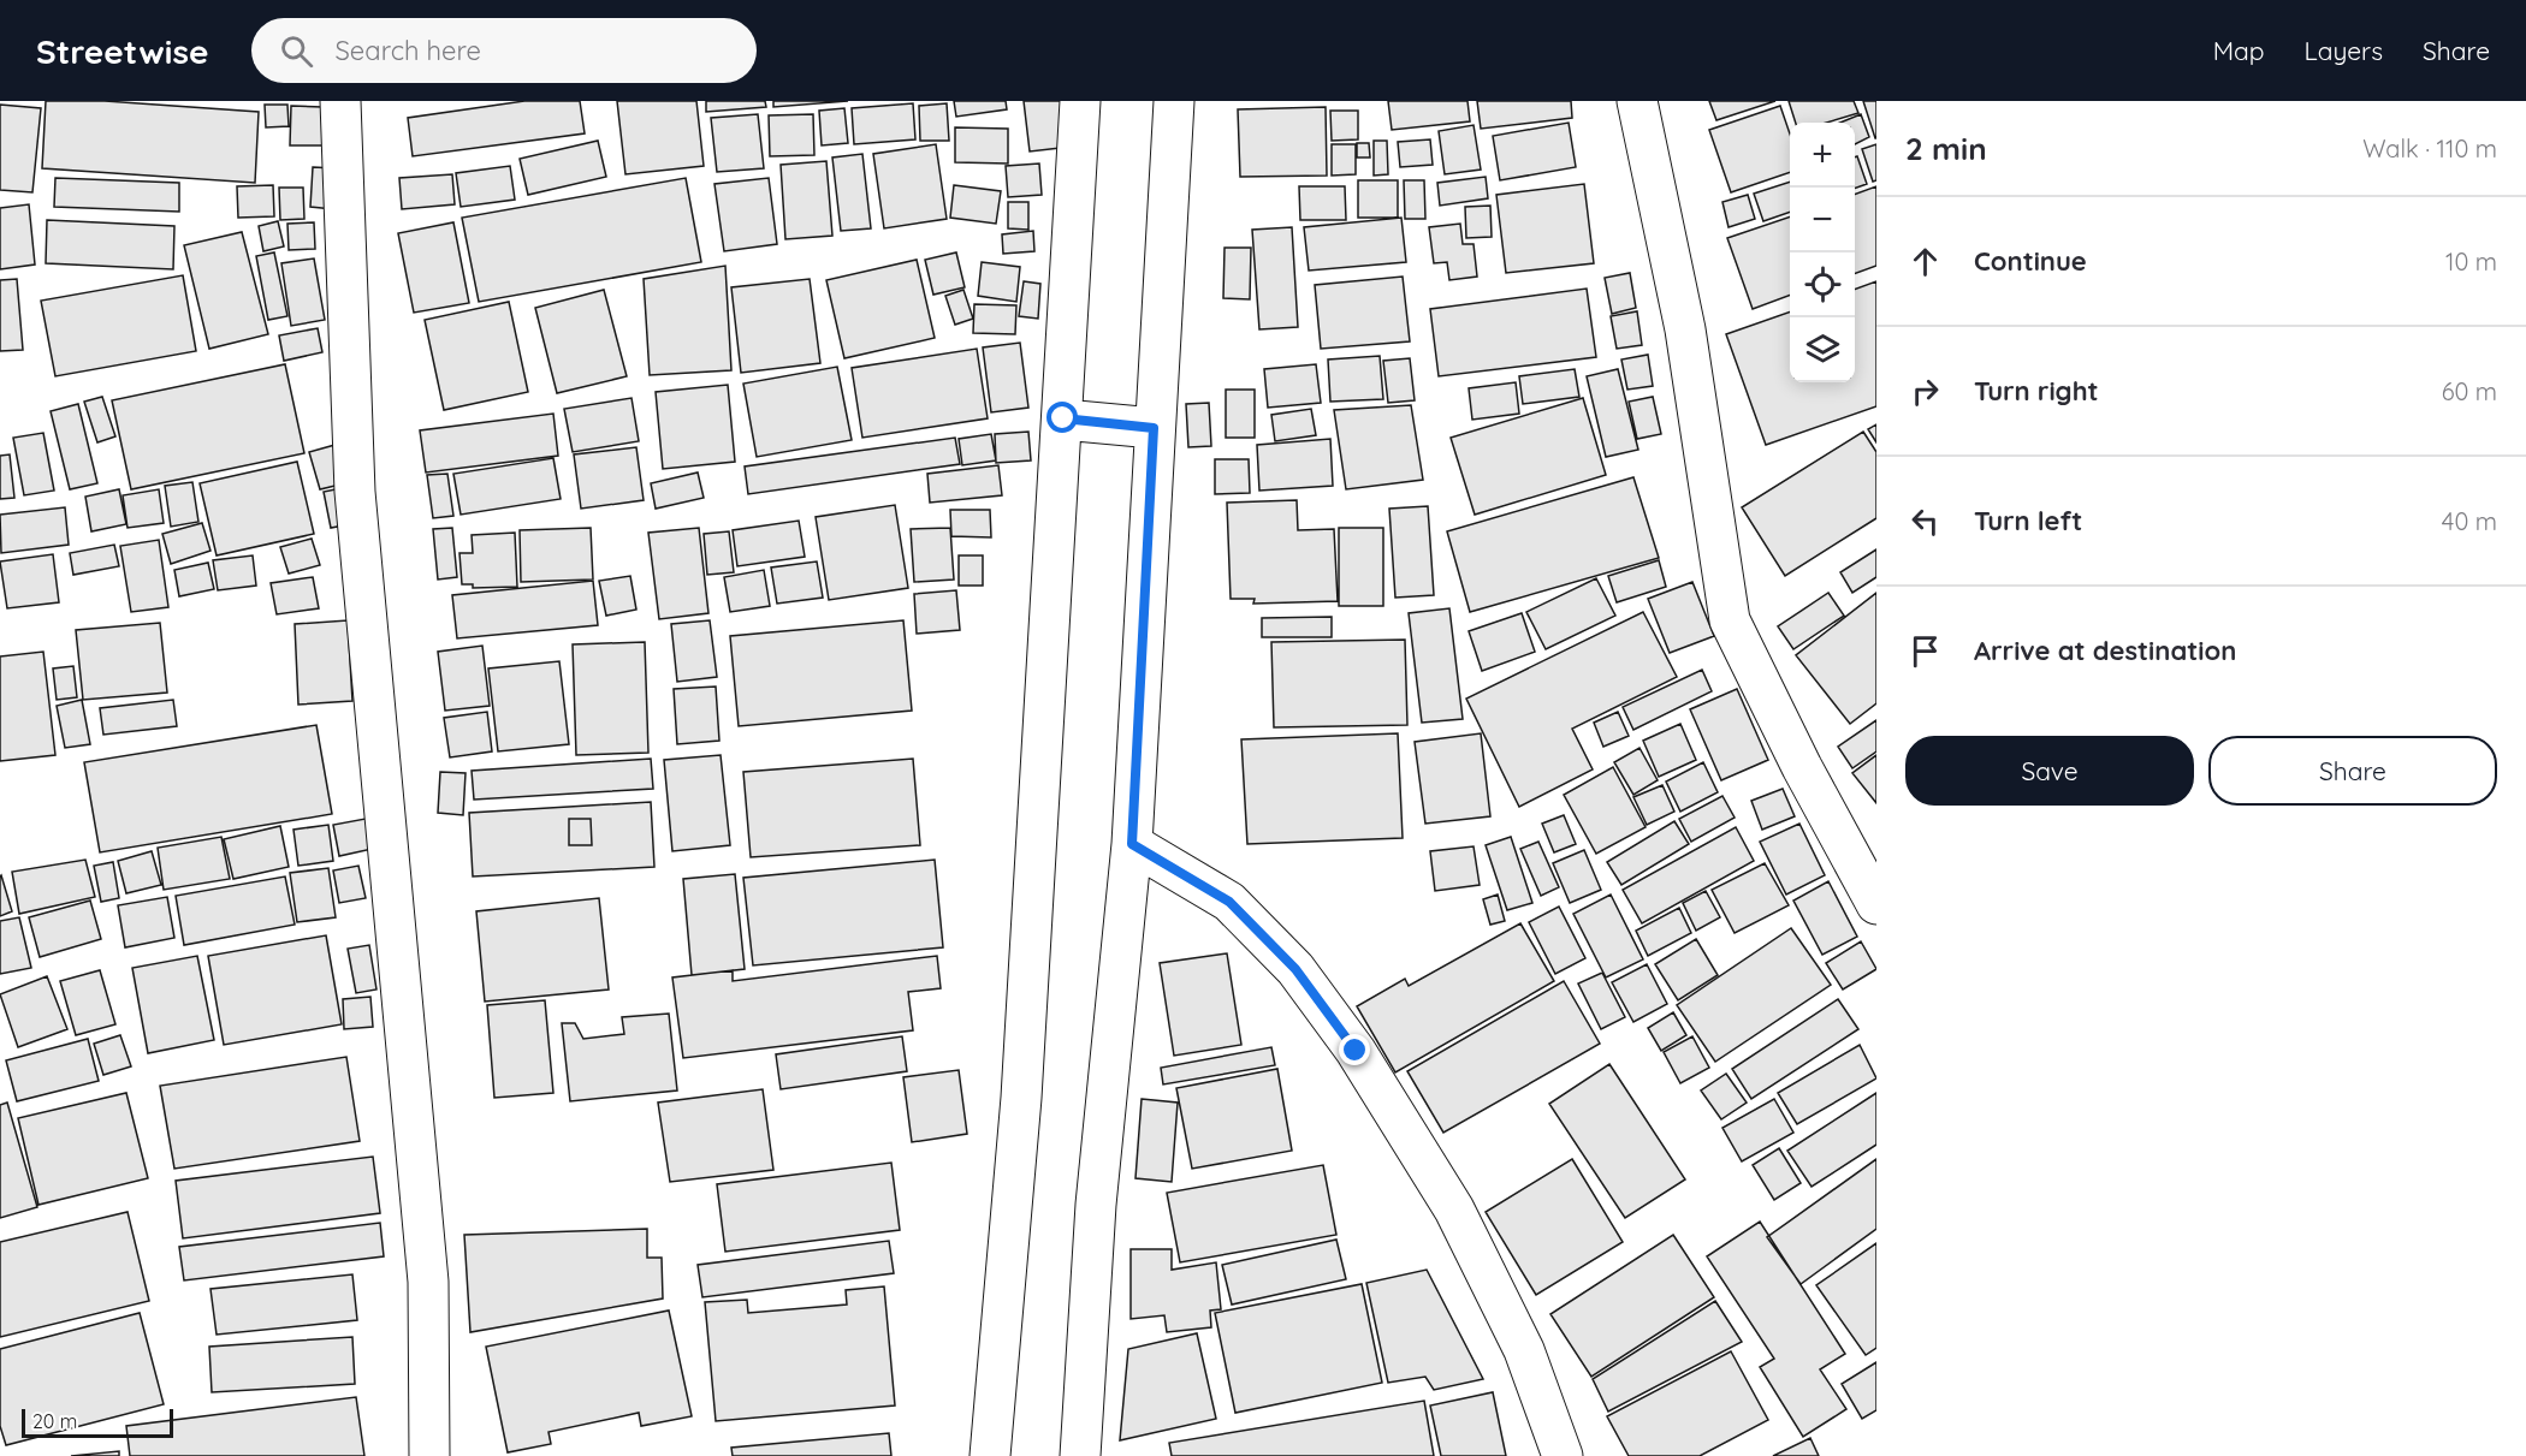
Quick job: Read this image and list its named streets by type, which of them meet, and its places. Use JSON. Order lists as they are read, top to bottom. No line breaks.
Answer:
{"scale_bar":"20 m","page":{"header":"Streetwise","search":"Search here","nav":["Map","Layers","Share"],"heading":["2 min","Walk · 110 m"],"map_buttons":["+","−"],"list":[["Continue","10 m"],["Turn right","60 m"],["Turn left","40 m"],"Arrive at destination"],"buttons":["Save","Share"],"scale":"20 m"}}
